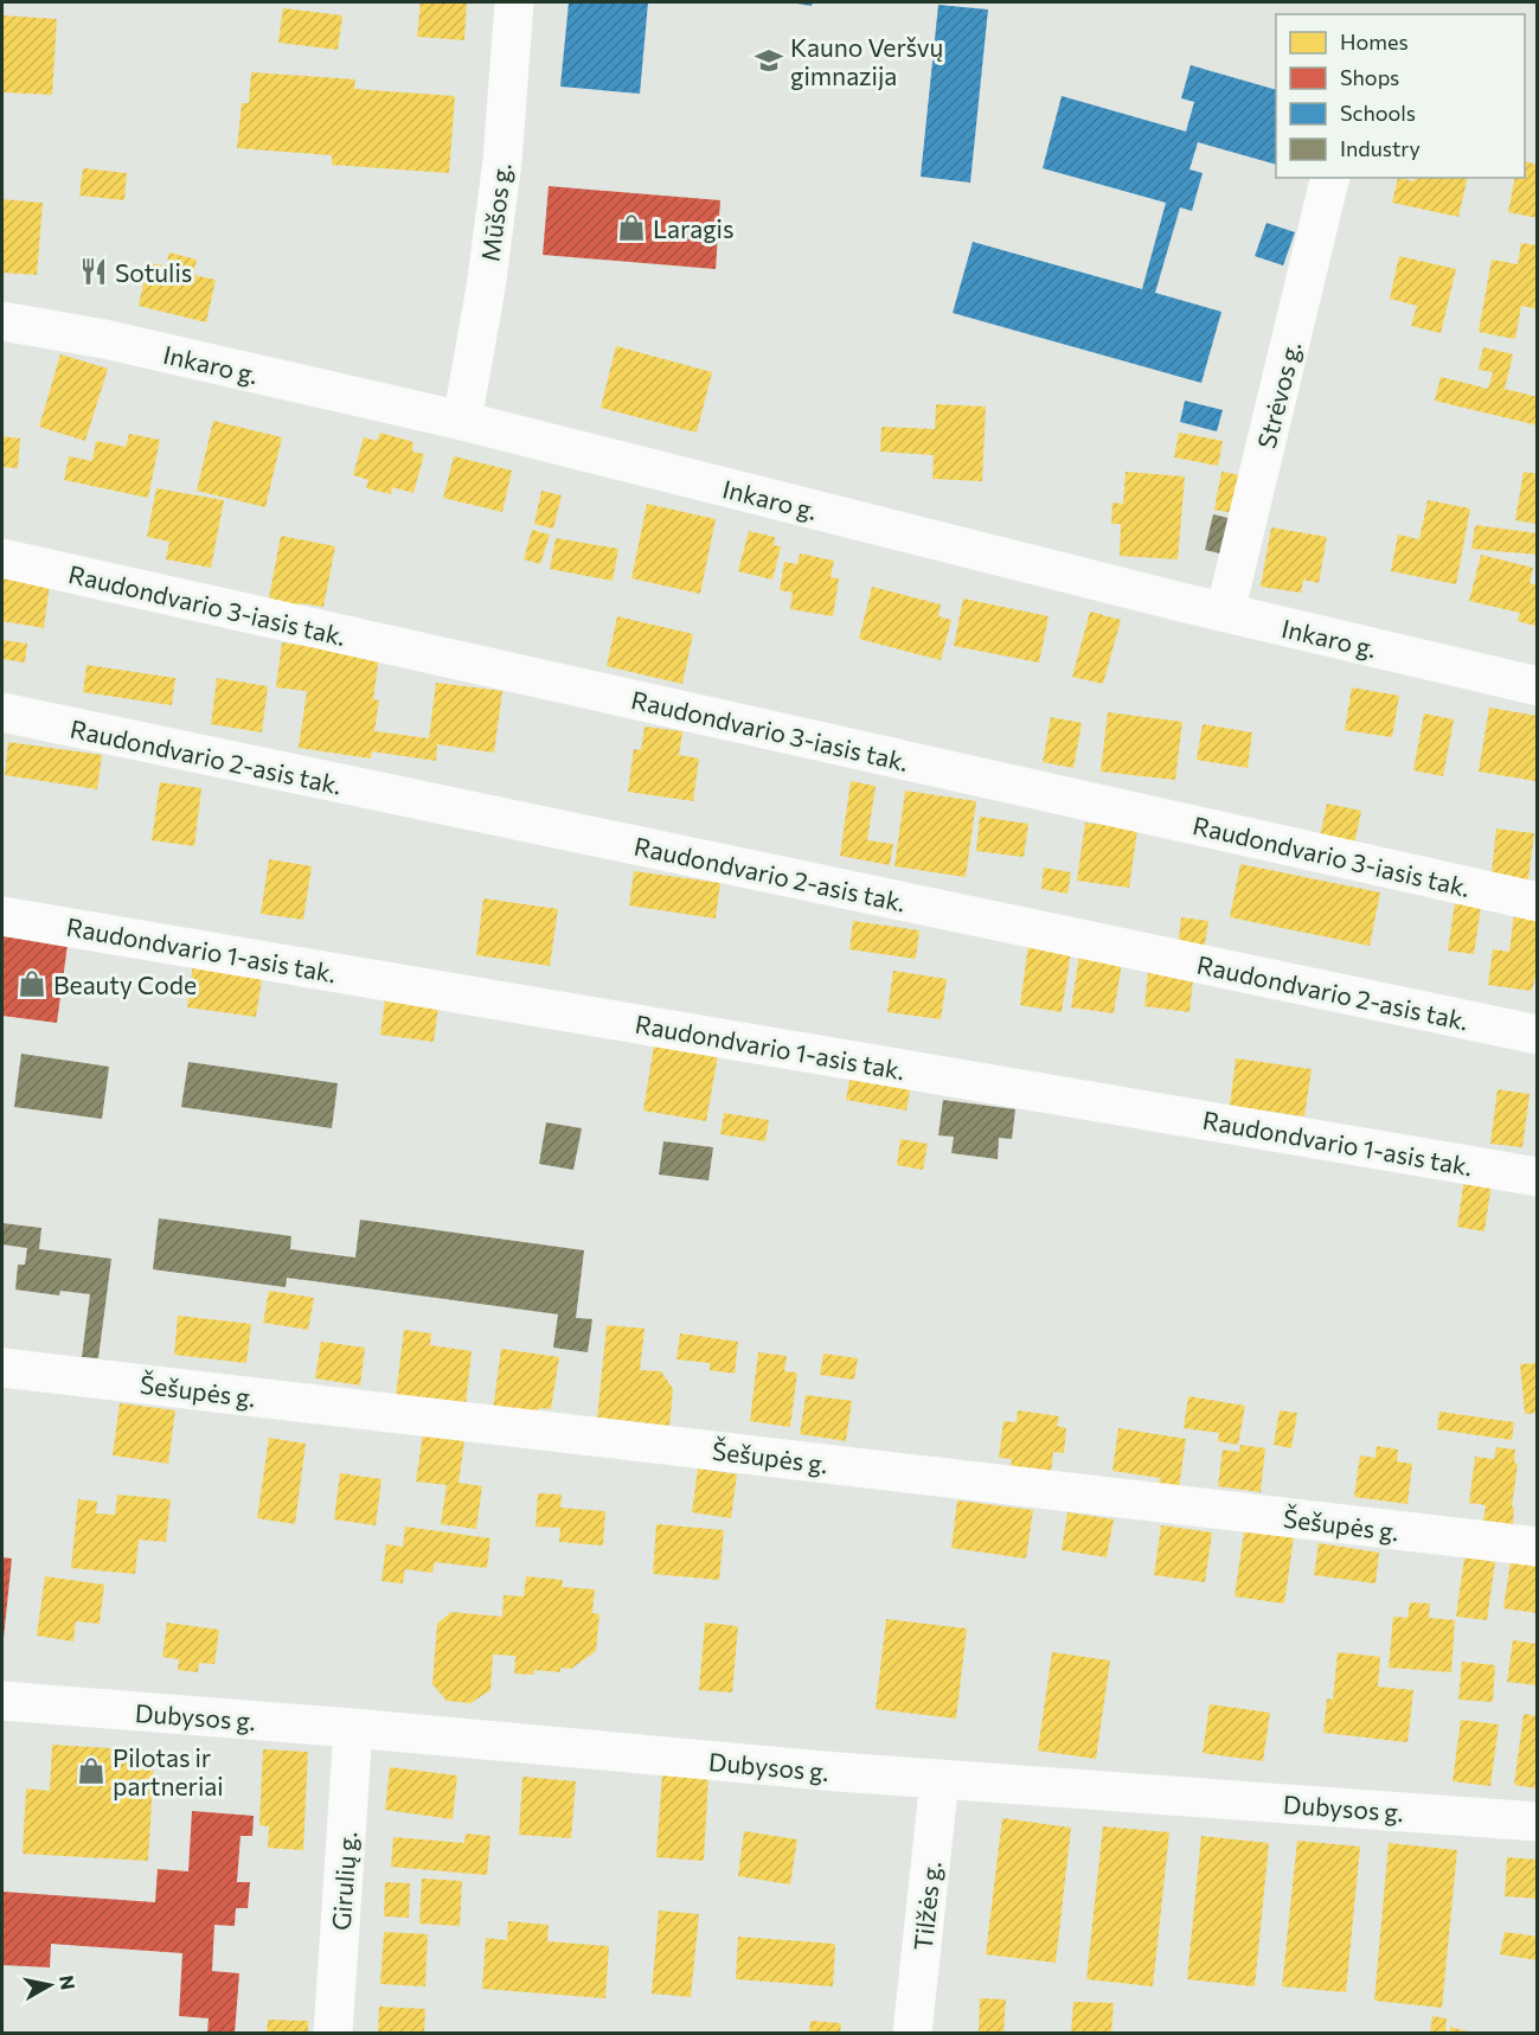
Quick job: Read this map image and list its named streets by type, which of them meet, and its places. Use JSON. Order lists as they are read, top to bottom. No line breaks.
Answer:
{"streets":{"street":["Mūšos g.","Inkaro g.","Strėvos g.","Raudondvario 3-iasis tak.","Raudondvario 2-asis tak.","Raudondvario 1-asis tak.","Šešupės g.","Dubysos g.","Girulių g.","Tilžės g."]},"crossings":[["Mūšos g.","Inkaro g."],["Inkaro g.","Strėvos g."],["Dubysos g.","Girulių g."],["Dubysos g.","Tilžės g."]],"places":{"school or university":["Kauno Veršvų gimnazija"],"shop":["Laragis","Beauty Code","Pilotas ir partneriai"],"restaurant":["Sotulis"]},"legend":["Homes","Shops","Schools","Industry"],"north":"right"}
